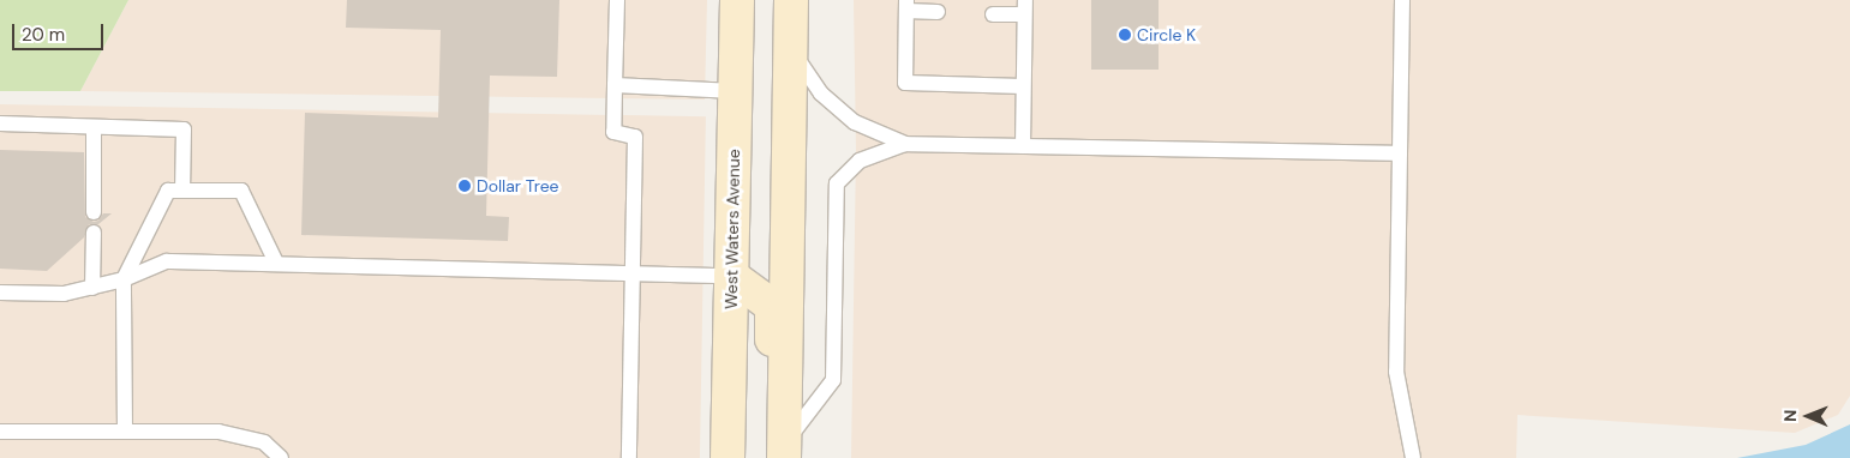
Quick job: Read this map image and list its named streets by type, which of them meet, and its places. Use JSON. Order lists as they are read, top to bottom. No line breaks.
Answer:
{"streets":{"main road":["West Waters Avenue"]},"places":["Circle K","Dollar Tree"],"scale_bar":"20 m","north":"left"}
